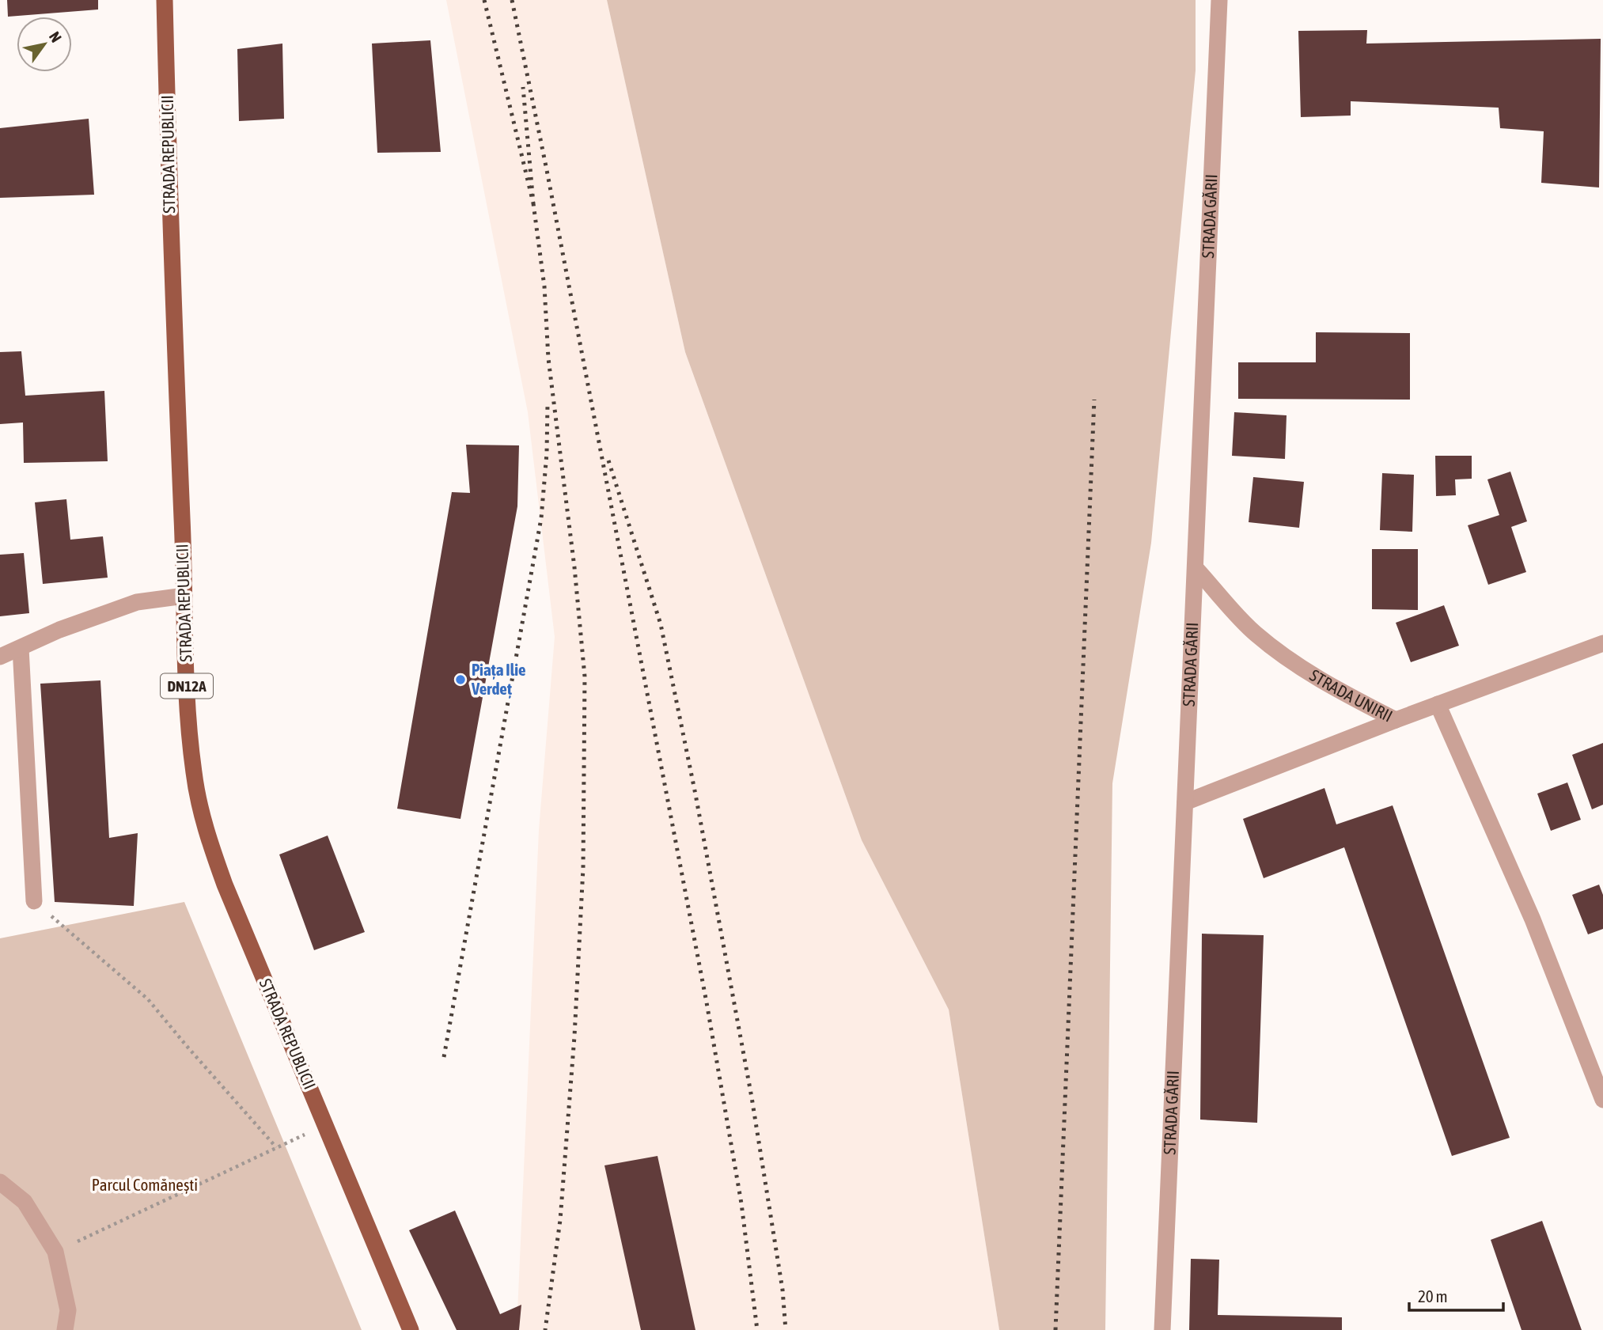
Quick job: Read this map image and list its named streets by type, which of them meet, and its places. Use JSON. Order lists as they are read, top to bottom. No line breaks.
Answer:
{"streets":{"main road":["STRADA REPUBLICII","DN12A"],"street":["STRADA GĂRII","STRADA UNIRII"]},"crossings":[["STRADA GĂRII","STRADA UNIRII"]],"parks":["Parcul Comănești"],"places":["Piața Ilie Verdeț"],"scale_bar":"20 m","north":"top right"}
